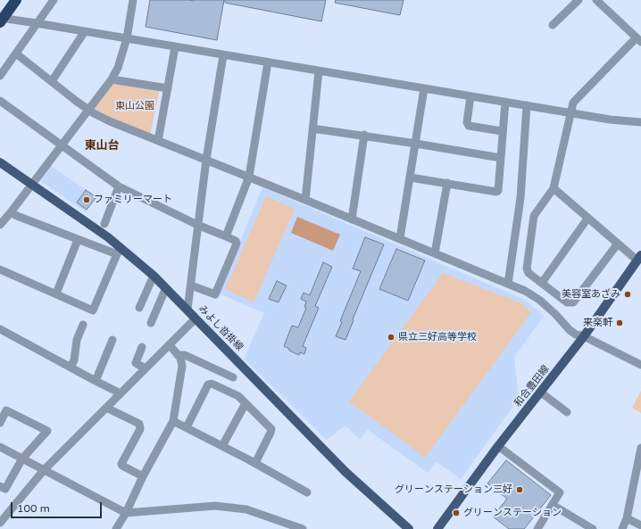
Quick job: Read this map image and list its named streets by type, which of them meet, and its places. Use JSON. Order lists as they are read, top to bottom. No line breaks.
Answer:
{"streets":{"main road":["みよし沓掛線","和合豊田線"]},"districts":["東山台"],"parks":["東山公園"],"places":["ファミリーマート","美容室あざみ","来楽軒","県立三好高等学校","グリーンステーション三好","グリーンステーション"],"scale_bar":"100 m"}
